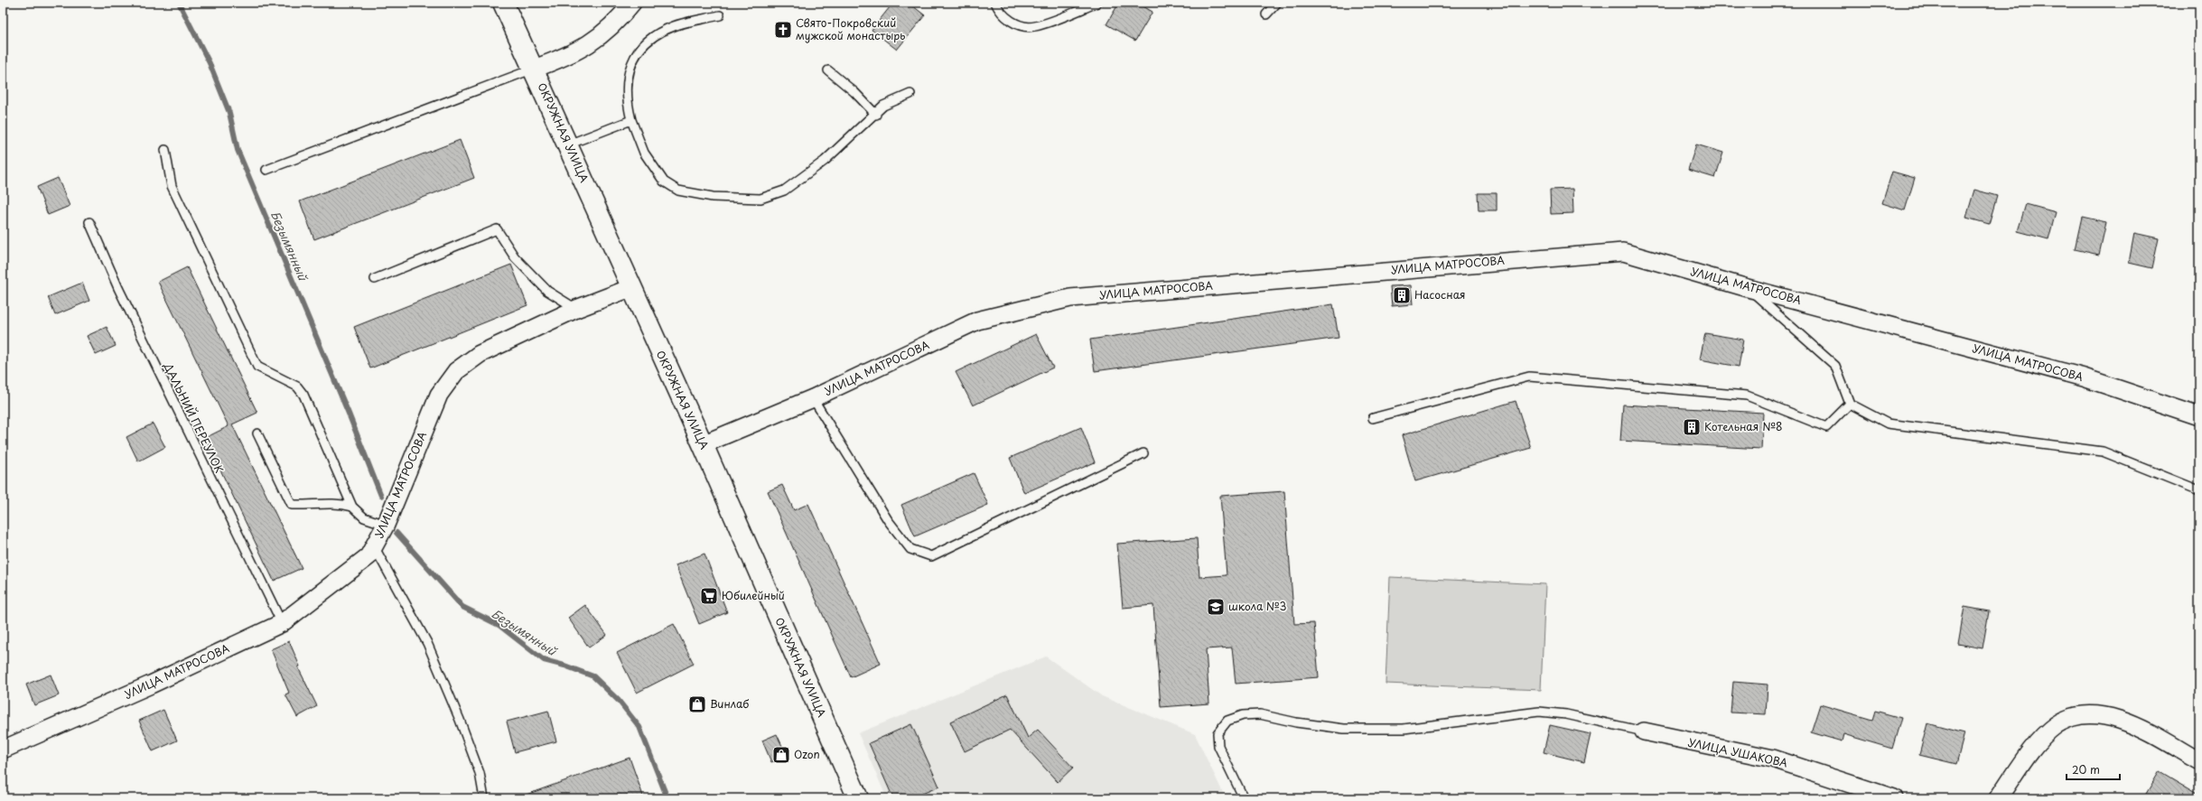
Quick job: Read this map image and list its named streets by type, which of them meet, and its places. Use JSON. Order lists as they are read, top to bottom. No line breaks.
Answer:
{"streets":{"main road":["ОКРУЖНАЯ УЛИЦА"],"street":["УЛИЦА МАТРОСОВА","УЛИЦА УШАКОВА"],"lane":["ДАЛЬНИЙ ПЕРЕУЛОК"]},"crossings":[["ОКРУЖНАЯ УЛИЦА","УЛИЦА МАТРОСОВА"],["УЛИЦА МАТРОСОВА","ДАЛЬНИЙ ПЕРЕУЛОК"]],"water":["Безымянный"],"places":{"church":["Свято-Покровский мужской монастырь"],"building":["Насосная","Котельная №8"],"supermarket":["Юбилейный"],"school or university":["школа №3"],"shop":["Винлаб","Ozon"]},"scale_bar":"20 m"}
